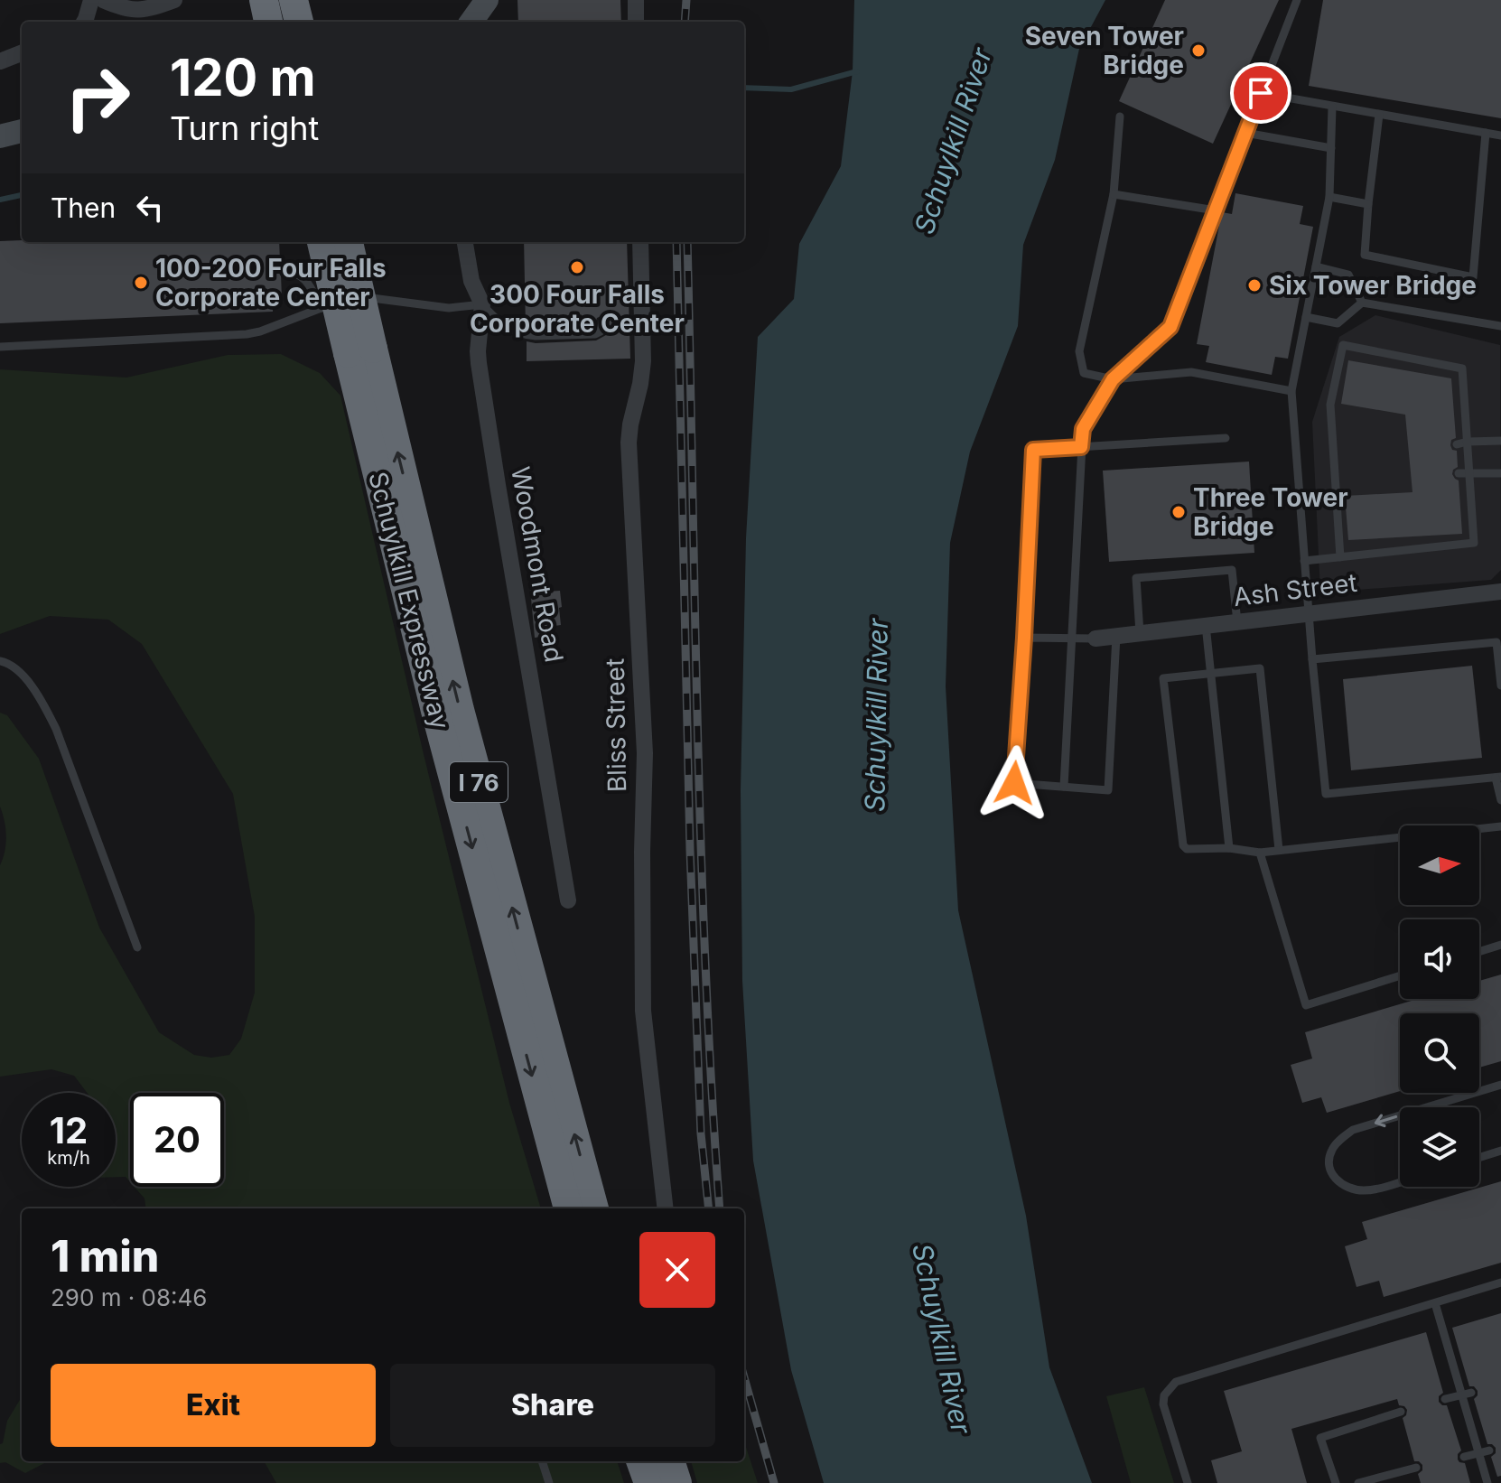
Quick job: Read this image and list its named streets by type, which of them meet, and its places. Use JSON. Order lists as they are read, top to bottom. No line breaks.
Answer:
{"streets":{"highway":["Schuylkill Expressway","I 76"],"street":["Woodmont Road","Ash Street","Bliss Street"]},"water":["Schuylkill River"],"places":["Seven Tower Bridge","300 Four Falls Corporate Center","100-200 Four Falls Corporate Center","Six Tower Bridge","Three Tower Bridge"],"north":"right","page":{"turn":["120 m","Turn right"],"then":"Then","speed":"12 km/h","limit":"20","heading":["1 min","290 m · 08:46"],"buttons":["Exit","Share"]}}
